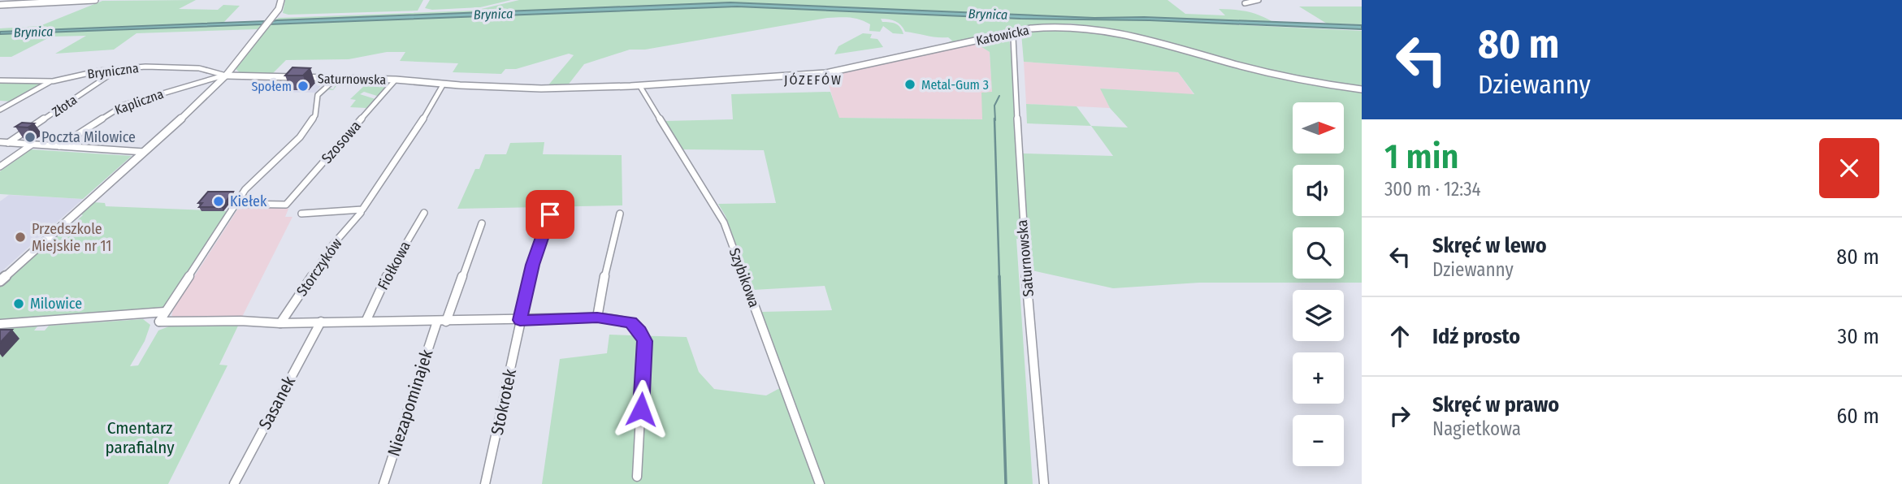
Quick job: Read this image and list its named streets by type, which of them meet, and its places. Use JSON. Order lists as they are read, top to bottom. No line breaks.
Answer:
{"streets":{"street":["Katowicka","Bryniczna","Saturnowska","Kapliczna","Złota","Szosowa","Fiołkowa","Storczyków","Szybikowa","Stokrotek","Sasanek","Niezapominajek"]},"crossings":[["Katowicka","Saturnowska"],["Katowicka","Szybikowa"],["Bryniczna","Saturnowska"],["Bryniczna","Kapliczna"],["Bryniczna","Złota"],["Saturnowska","Kapliczna"],["Saturnowska","Szosowa"],["Saturnowska","Szybikowa"]],"districts":["JÓZEFÓW"],"water":["Brynica"],"parks":["Cmentarz parafialny"],"places":["Metal-Gum 3","Społem","Poczta Milowice","Kiełek","Przedszkole Miejskie nr 11","Milowice"],"north":"right","page":{"turn":["80 m","Dziewanny"],"map_buttons":["+","−"],"heading":["1 min","300 m · 12:34"],"list":[{"name":"Skręć w lewo","note":"Dziewanny","value":"80 m"},{"name":"Idź prosto","value":"30 m"},{"name":"Skręć w prawo","note":"Nagietkowa","value":"60 m"}]}}
